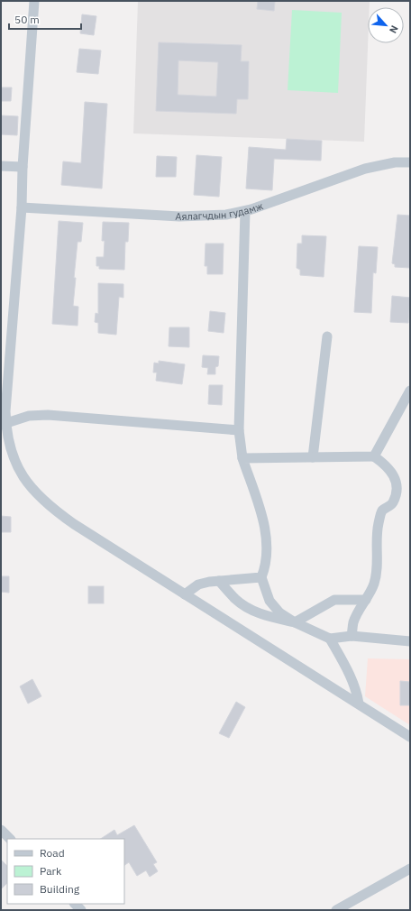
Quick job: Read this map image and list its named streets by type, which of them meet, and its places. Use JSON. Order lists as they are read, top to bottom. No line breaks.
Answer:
{"streets":{"street":["Аялагчдын гудамж"]},"legend":["Road","Park","Building"],"scale_bar":"50 m","north":"bottom right"}
